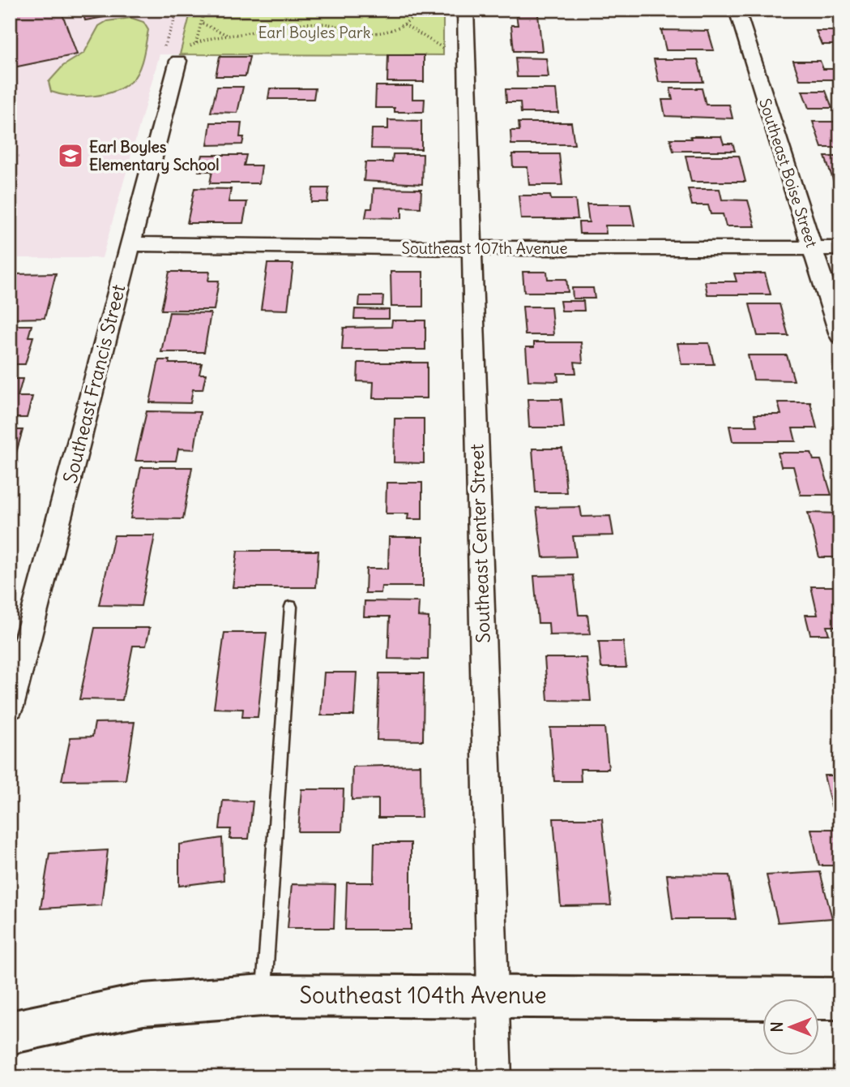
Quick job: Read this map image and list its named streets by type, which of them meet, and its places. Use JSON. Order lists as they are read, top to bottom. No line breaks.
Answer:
{"streets":{"street":["Southeast Boise Street","Southeast 107th Avenue","Southeast Francis Street","Southeast Center Street","Southeast 104th Avenue"]},"crossings":[["Southeast Boise Street","Southeast 107th Avenue"],["Southeast 107th Avenue","Southeast Francis Street"],["Southeast 107th Avenue","Southeast Center Street"],["Southeast Center Street","Southeast 104th Avenue"]],"parks":["Earl Boyles Park"],"places":{"school or university":["Earl Boyles Elementary School"]},"north":"left"}
